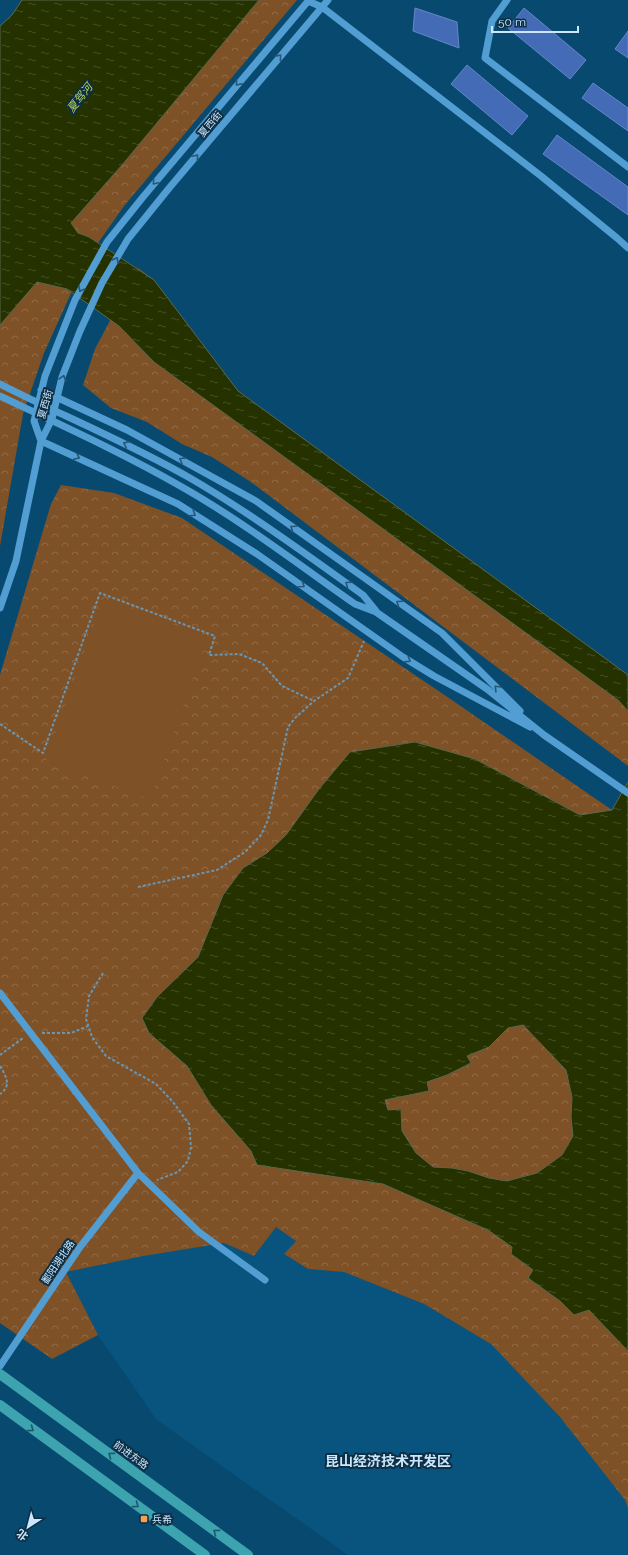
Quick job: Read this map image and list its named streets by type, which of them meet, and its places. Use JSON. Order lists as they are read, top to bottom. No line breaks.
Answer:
{"streets":{"main road":["前进东路"],"street":["夏西街","鄱阳湖北路"]},"districts":["昆山经济技术开发区"],"water":["夏驾河"],"places":{"transit":["兵希"]},"scale_bar":"50 m","north":"bottom left"}
